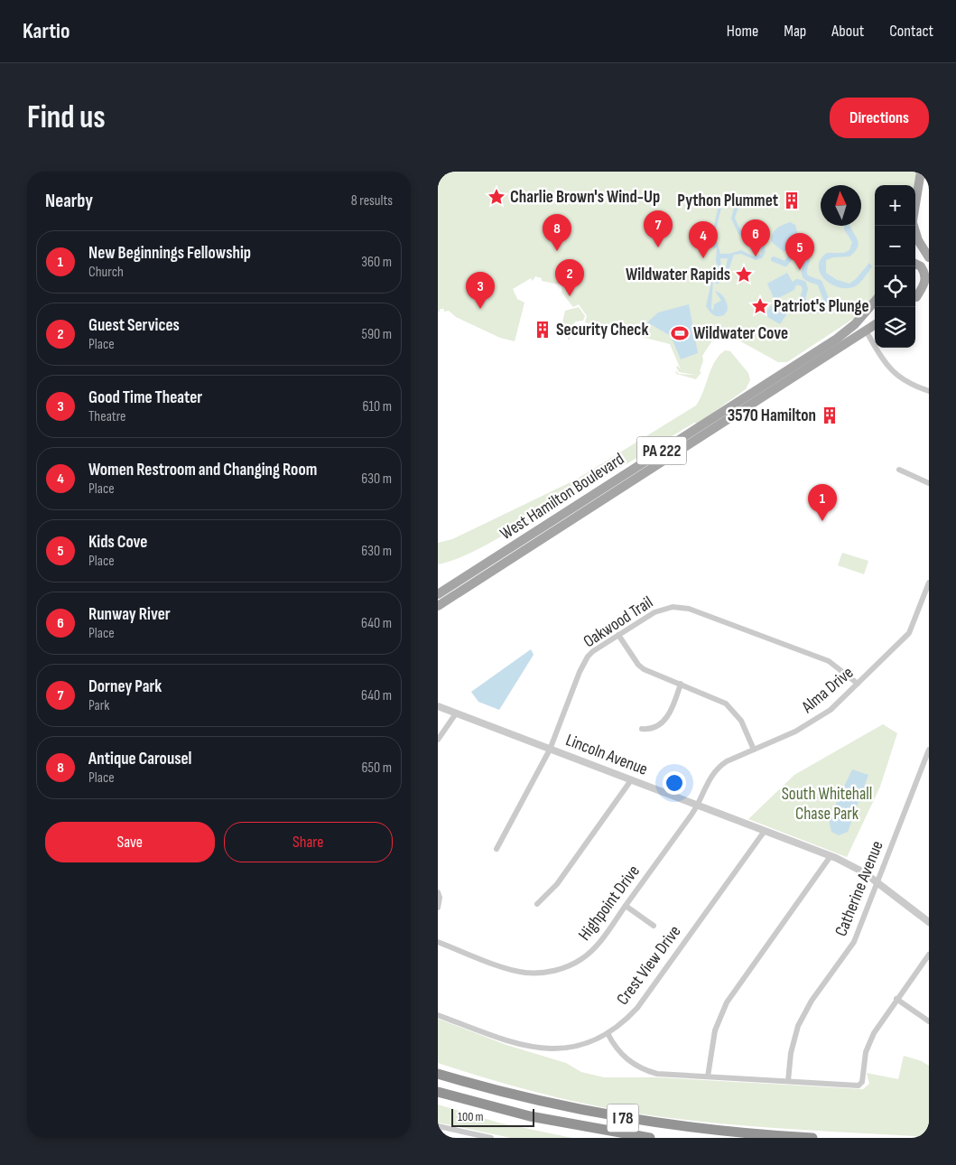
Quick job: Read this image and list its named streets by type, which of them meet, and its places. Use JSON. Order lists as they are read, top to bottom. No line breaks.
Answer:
{"streets":{"highway":["I 78"],"main road":["PA 222","West Hamilton Boulevard"],"street":["Oakwood Trail","Alma Drive","Lincoln Avenue","Catherine Avenue","Highpoint Drive","Crest View Drive"]},"crossings":[["Oakwood Trail","Alma Drive"],["Oakwood Trail","Lincoln Avenue"],["Alma Drive","Lincoln Avenue"],["Alma Drive","Highpoint Drive"],["Lincoln Avenue","Catherine Avenue"],["Lincoln Avenue","Highpoint Drive"],["Lincoln Avenue","Crest View Drive"]],"parks":["South Whitehall Chase Park"],"places":{"place":["Charlie Brown's Wind-Up","Wildwater Rapids","Patriot's Plunge"],"building":["Python Plummet","Security Check","3570 Hamilton"],"sports":["Wildwater Cove"]},"scale_bar":"100 m","north":"top","page":{"header":"Kartio","nav":["Home","Map","About","Contact"],"buttons":["Directions",["Save","Share"]],"title":"Find us","heading":["Nearby","8 results"],"map_buttons":["+","−"],"pins":["7","8","6","4","5","2","3","1"],"list":[{"mark":"1","name":"New Beginnings Fellowship","note":"Church","value":"360 m"},{"mark":"2","name":"Guest Services","note":"Place","value":"590 m"},{"mark":"3","name":"Good Time Theater","note":"Theatre","value":"610 m"},{"mark":"4","name":"Women Restroom and Changing Room","note":"Place","value":"630 m"},{"mark":"5","name":"Kids Cove","note":"Place","value":"630 m"},{"mark":"6","name":"Runway River","note":"Place","value":"640 m"},{"mark":"7","name":"Dorney Park","note":"Park","value":"640 m"},{"mark":"8","name":"Antique Carousel","note":"Place","value":"650 m"}],"scale":"100 m"}}
